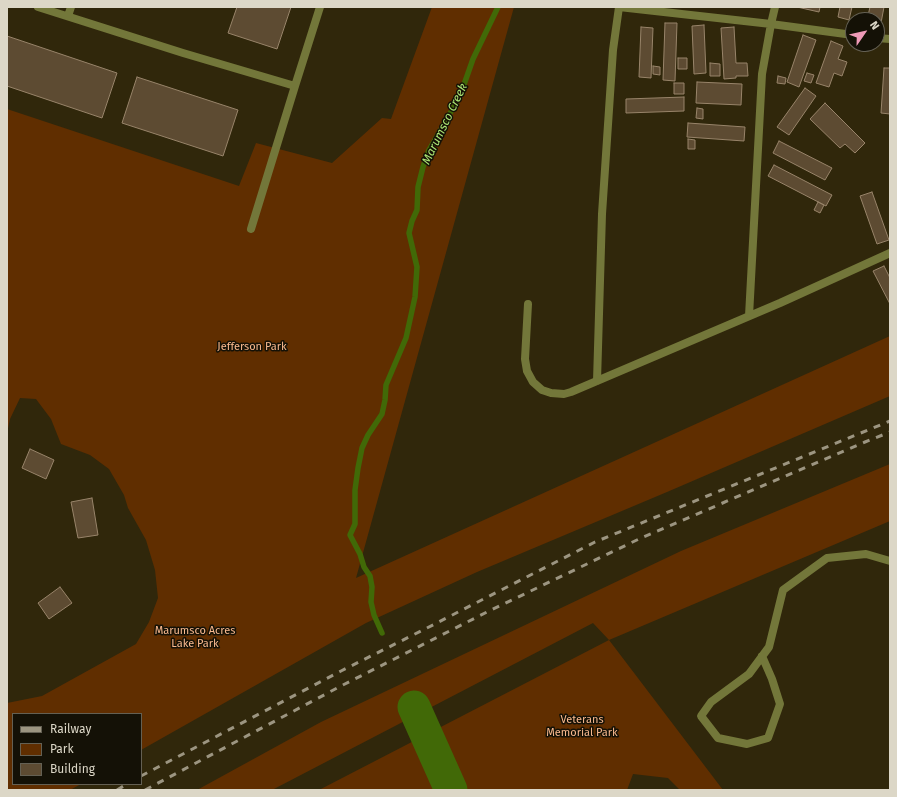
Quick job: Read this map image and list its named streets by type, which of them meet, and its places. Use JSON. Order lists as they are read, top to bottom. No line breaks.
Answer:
{"water":["Marumsco Creek"],"parks":["Jefferson Park","Marumsco Acres Lake Park","Veterans Memorial Park"],"legend":["Railway","Park","Building"],"north":"top right"}
